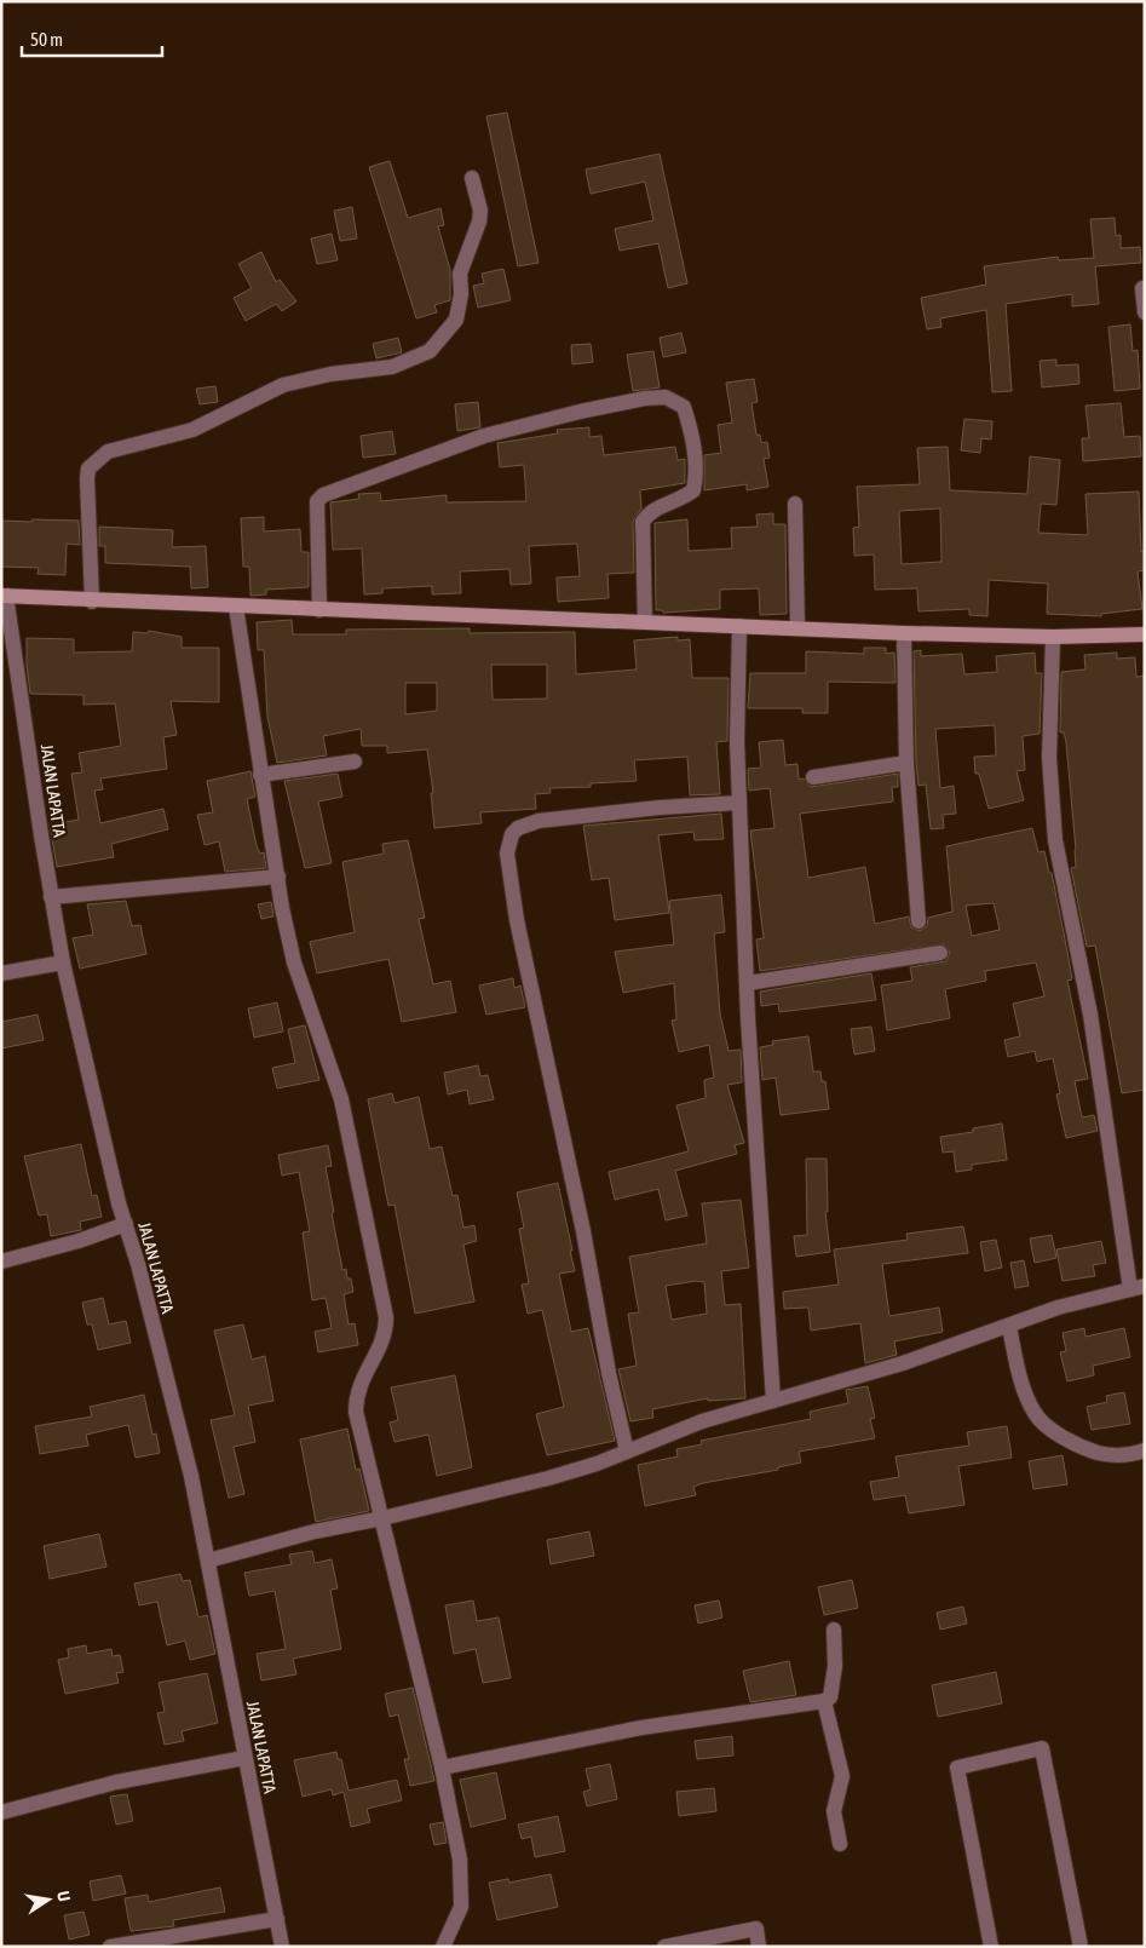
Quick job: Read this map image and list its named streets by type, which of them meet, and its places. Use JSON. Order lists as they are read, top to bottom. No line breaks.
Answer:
{"streets":{"street":["JALAN LAPATTA"]},"scale_bar":"50 m","north":"right"}
